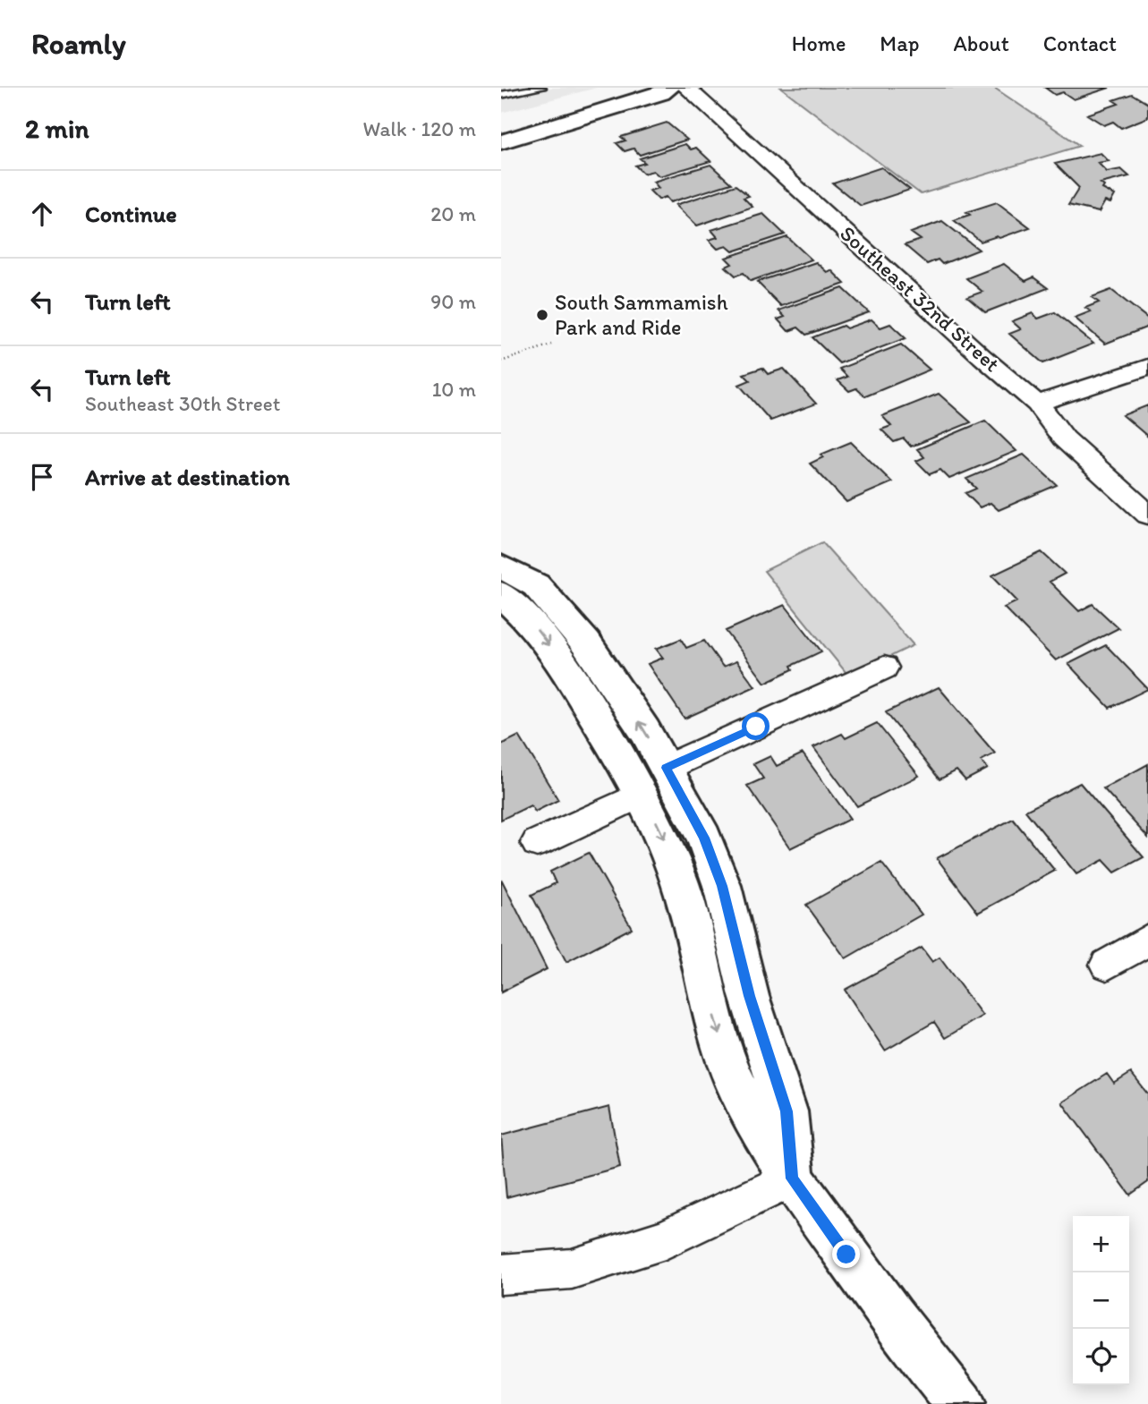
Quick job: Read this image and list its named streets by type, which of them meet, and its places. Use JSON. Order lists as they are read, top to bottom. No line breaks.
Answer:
{"streets":{"street":["Southeast 32nd Street"]},"places":["South Sammamish Park and Ride"],"page":{"header":"Roamly","nav":["Home","Map","About","Contact"],"heading":["2 min","Walk · 120 m"],"list":[["Continue","20 m"],["Turn left","90 m"],["Turn left","Southeast 30th Street","10 m"],"Arrive at destination"],"map_buttons":["+","−"]}}
